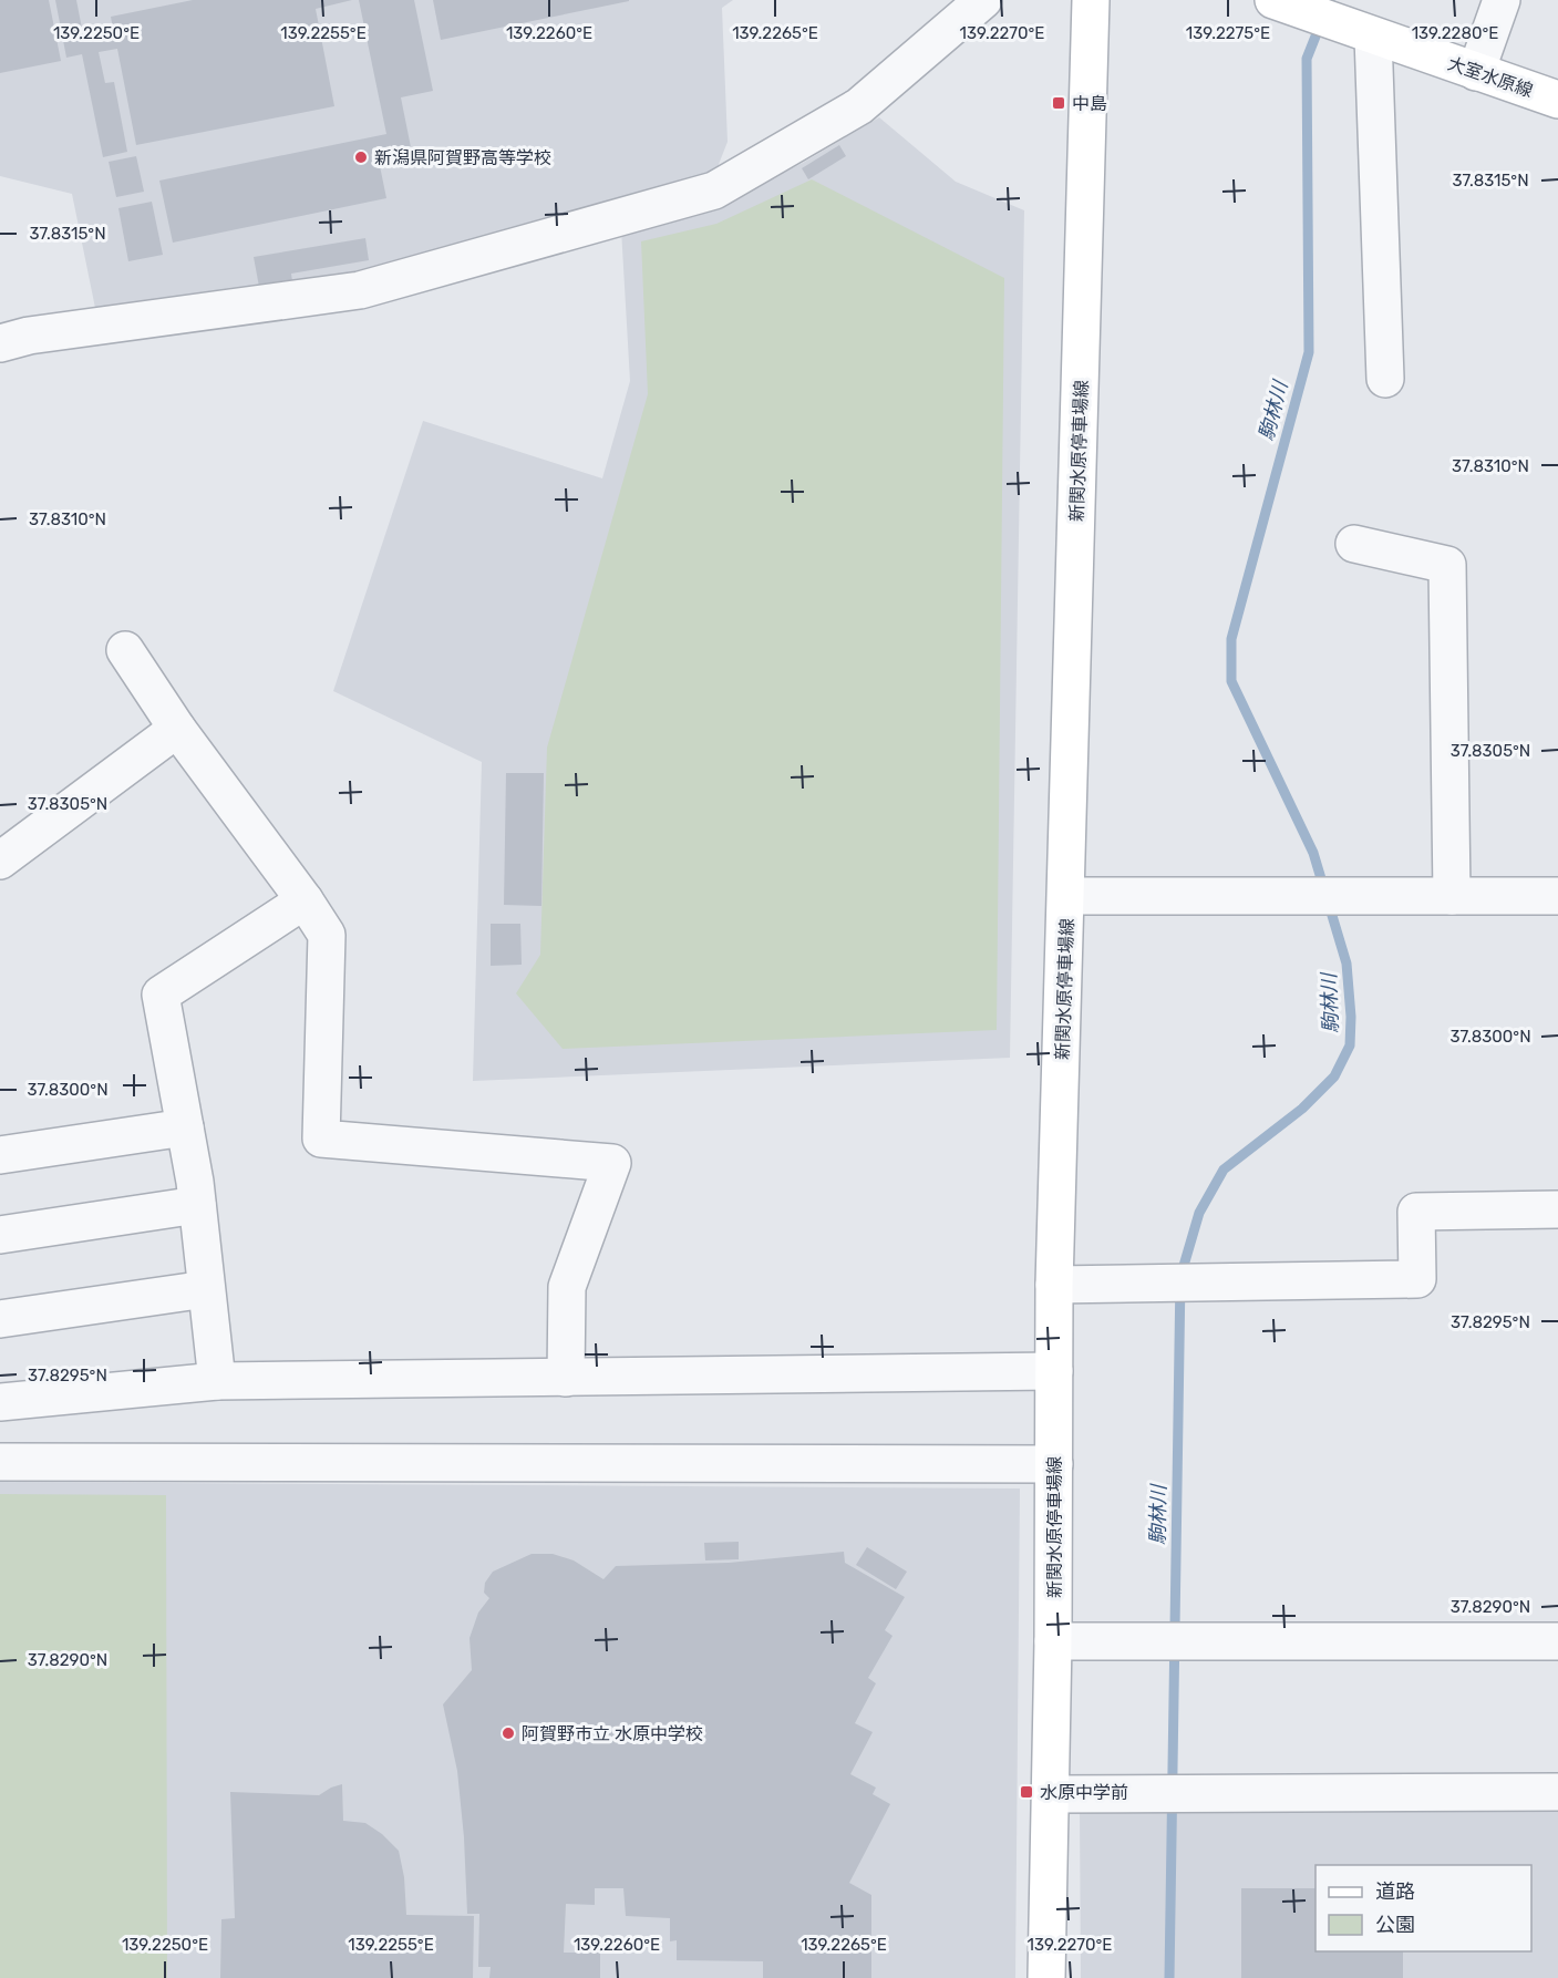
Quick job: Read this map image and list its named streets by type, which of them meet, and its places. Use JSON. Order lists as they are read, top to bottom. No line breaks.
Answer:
{"streets":{"main road":["大室水原線","新関水原停車場線"]},"water":["駒林川"],"places":{"transit":["中島","水原中学前"],"other":["新潟県阿賀野高等学校","阿賀野市立 水原中学校"]},"legend":["道路","公園"],"coordinates":["139.2250°E","139.2255°E","139.2260°E","139.2265°E","139.2270°E","139.2275°E","139.2280°E","37.8315°N","37.8310°N","37.8305°N","37.8300°N","37.8295°N","37.8290°N"]}
